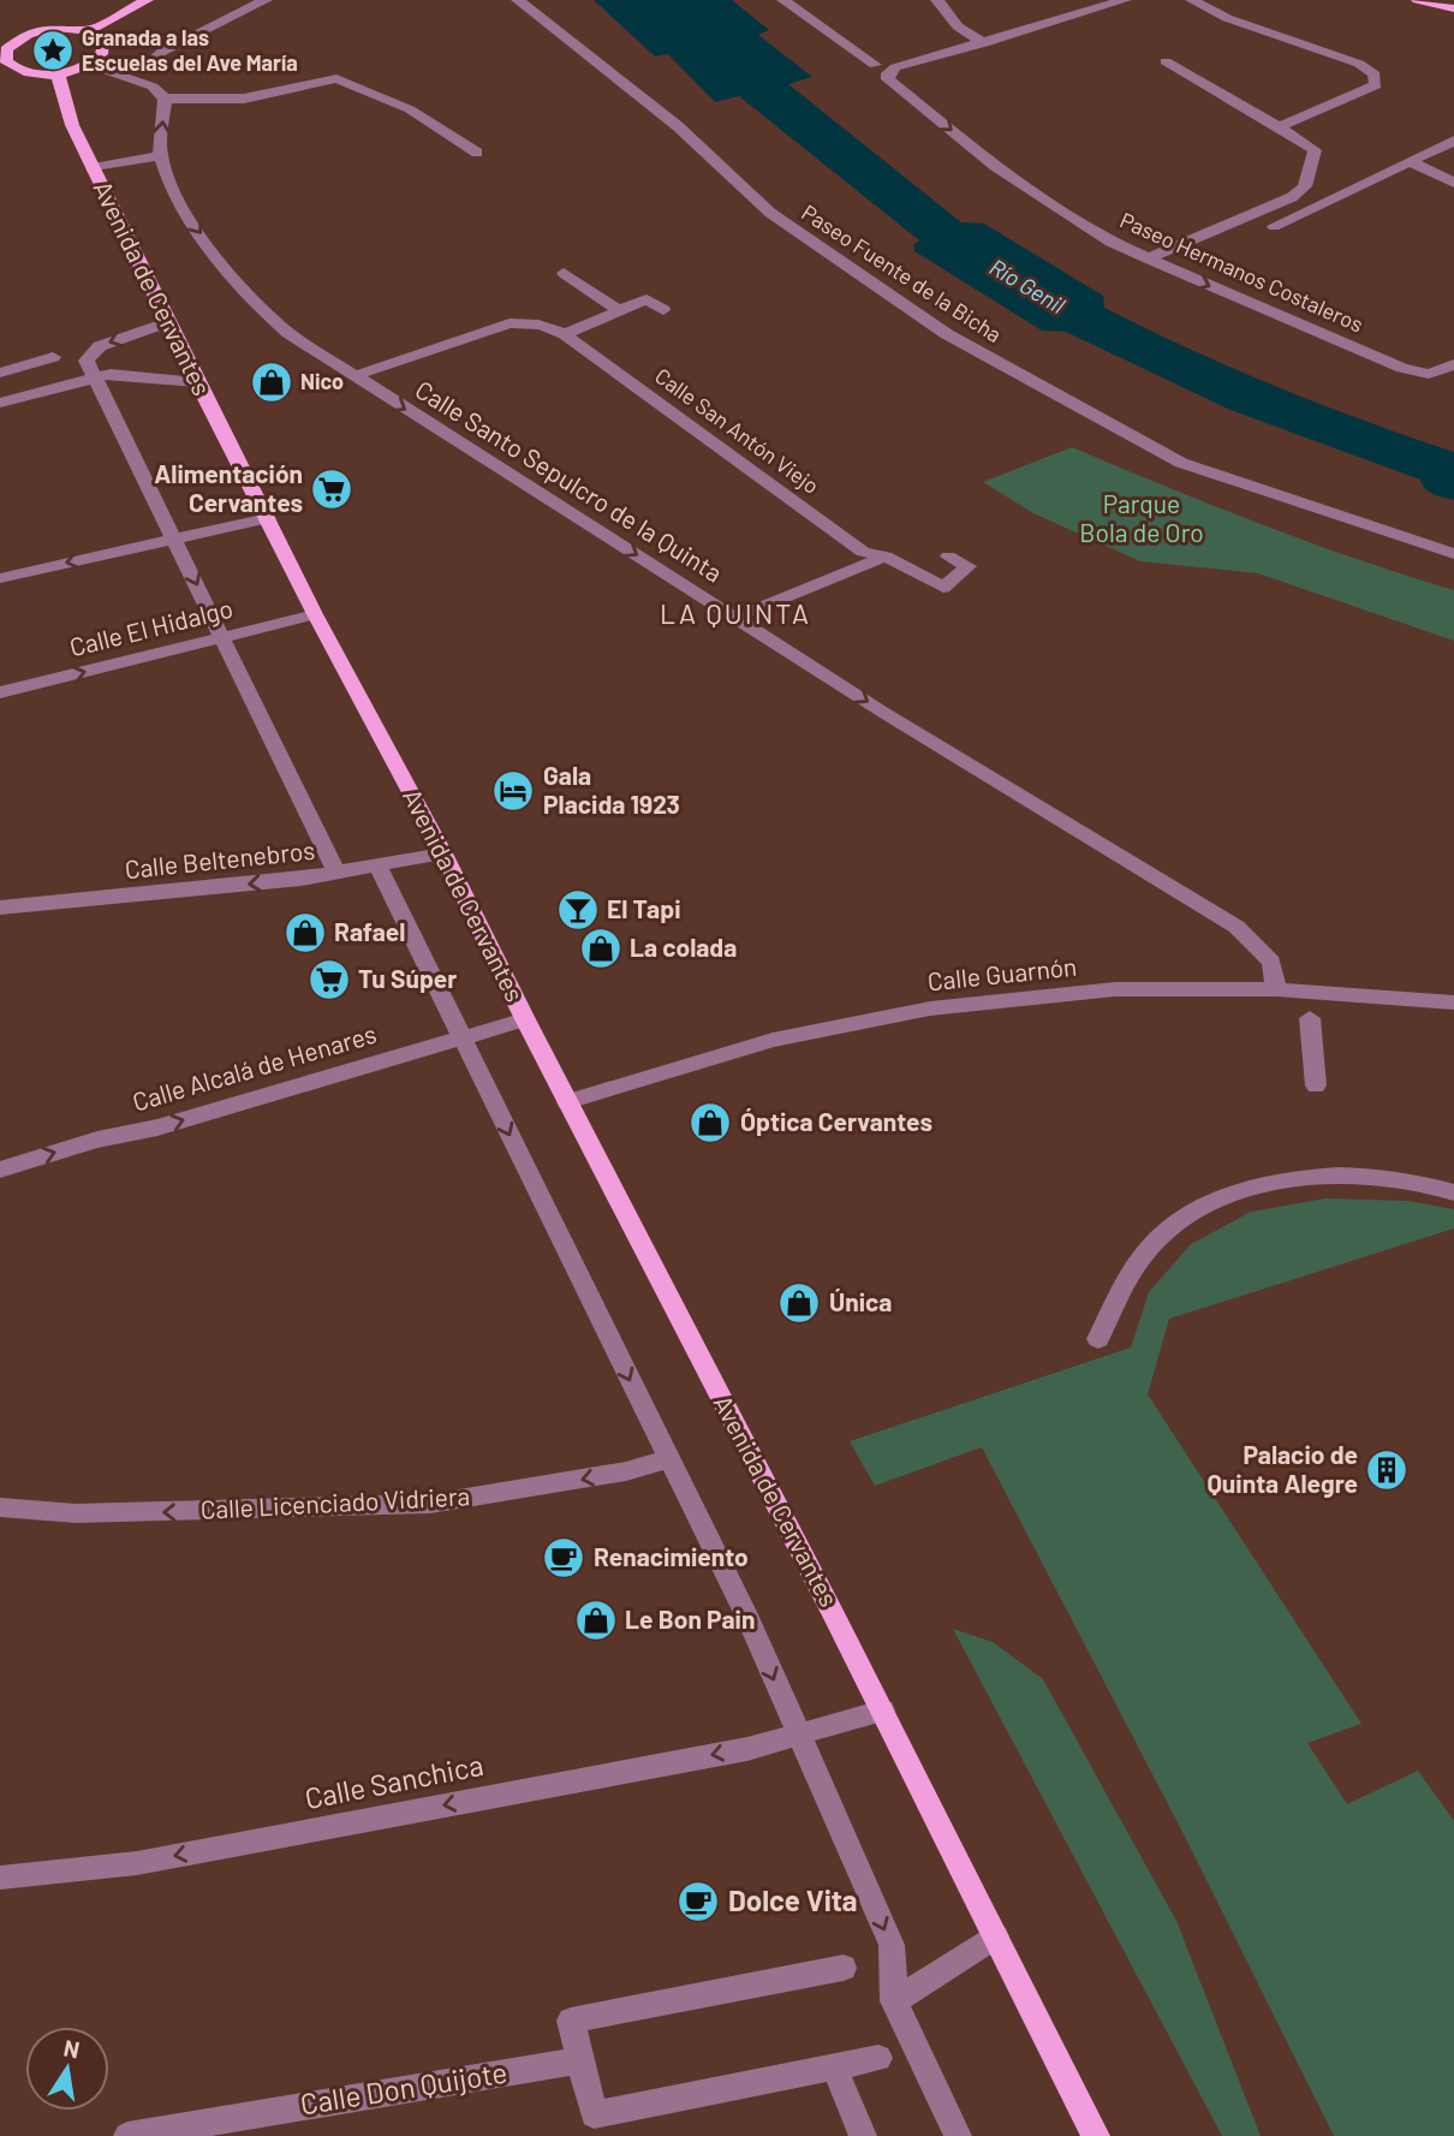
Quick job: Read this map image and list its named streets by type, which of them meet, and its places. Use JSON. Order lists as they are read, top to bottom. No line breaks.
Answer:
{"streets":{"main road":["Avenida de Cervantes"],"street":["Paseo Hermanos Costaleros","Paseo Fuente de la Bicha","Calle San Antón Viejo","Calle Santo Sepulcro de la Quinta","Calle El Hidalgo","Calle Beltenebros","Calle Guarnón","Calle Alcalá de Henares","Calle Licenciado Vidriera","Calle Sanchica","Calle Don Quijote"]},"crossings":[["Avenida de Cervantes","Calle El Hidalgo"],["Avenida de Cervantes","Calle Beltenebros"],["Avenida de Cervantes","Calle Guarnón"],["Avenida de Cervantes","Calle Alcalá de Henares"],["Calle San Antón Viejo","Calle Santo Sepulcro de la Quinta"],["Calle Santo Sepulcro de la Quinta","Calle Guarnón"]],"one_way":["Paseo Hermanos Costaleros","Calle Santo Sepulcro de la Quinta","Calle Beltenebros","Calle Alcalá de Henares","Calle Licenciado Vidriera","Calle Sanchica"],"districts":["LA QUINTA"],"water":["Río Genil"],"parks":["Parque Bola de Oro"],"places":{"place":["Granada a las Escuelas del Ave María"],"shop":["Nico","Rafael","La colada","Óptica Cervantes","Única","Le Bon Pain"],"supermarket":["Alimentación Cervantes","Tu Súper"],"hotel":["Gala Placida 1923"],"bar":["El Tapi"],"building":["Palacio de Quinta Alegre"],"cafe":["Renacimiento","Dolce Vita"]},"north":"top"}
